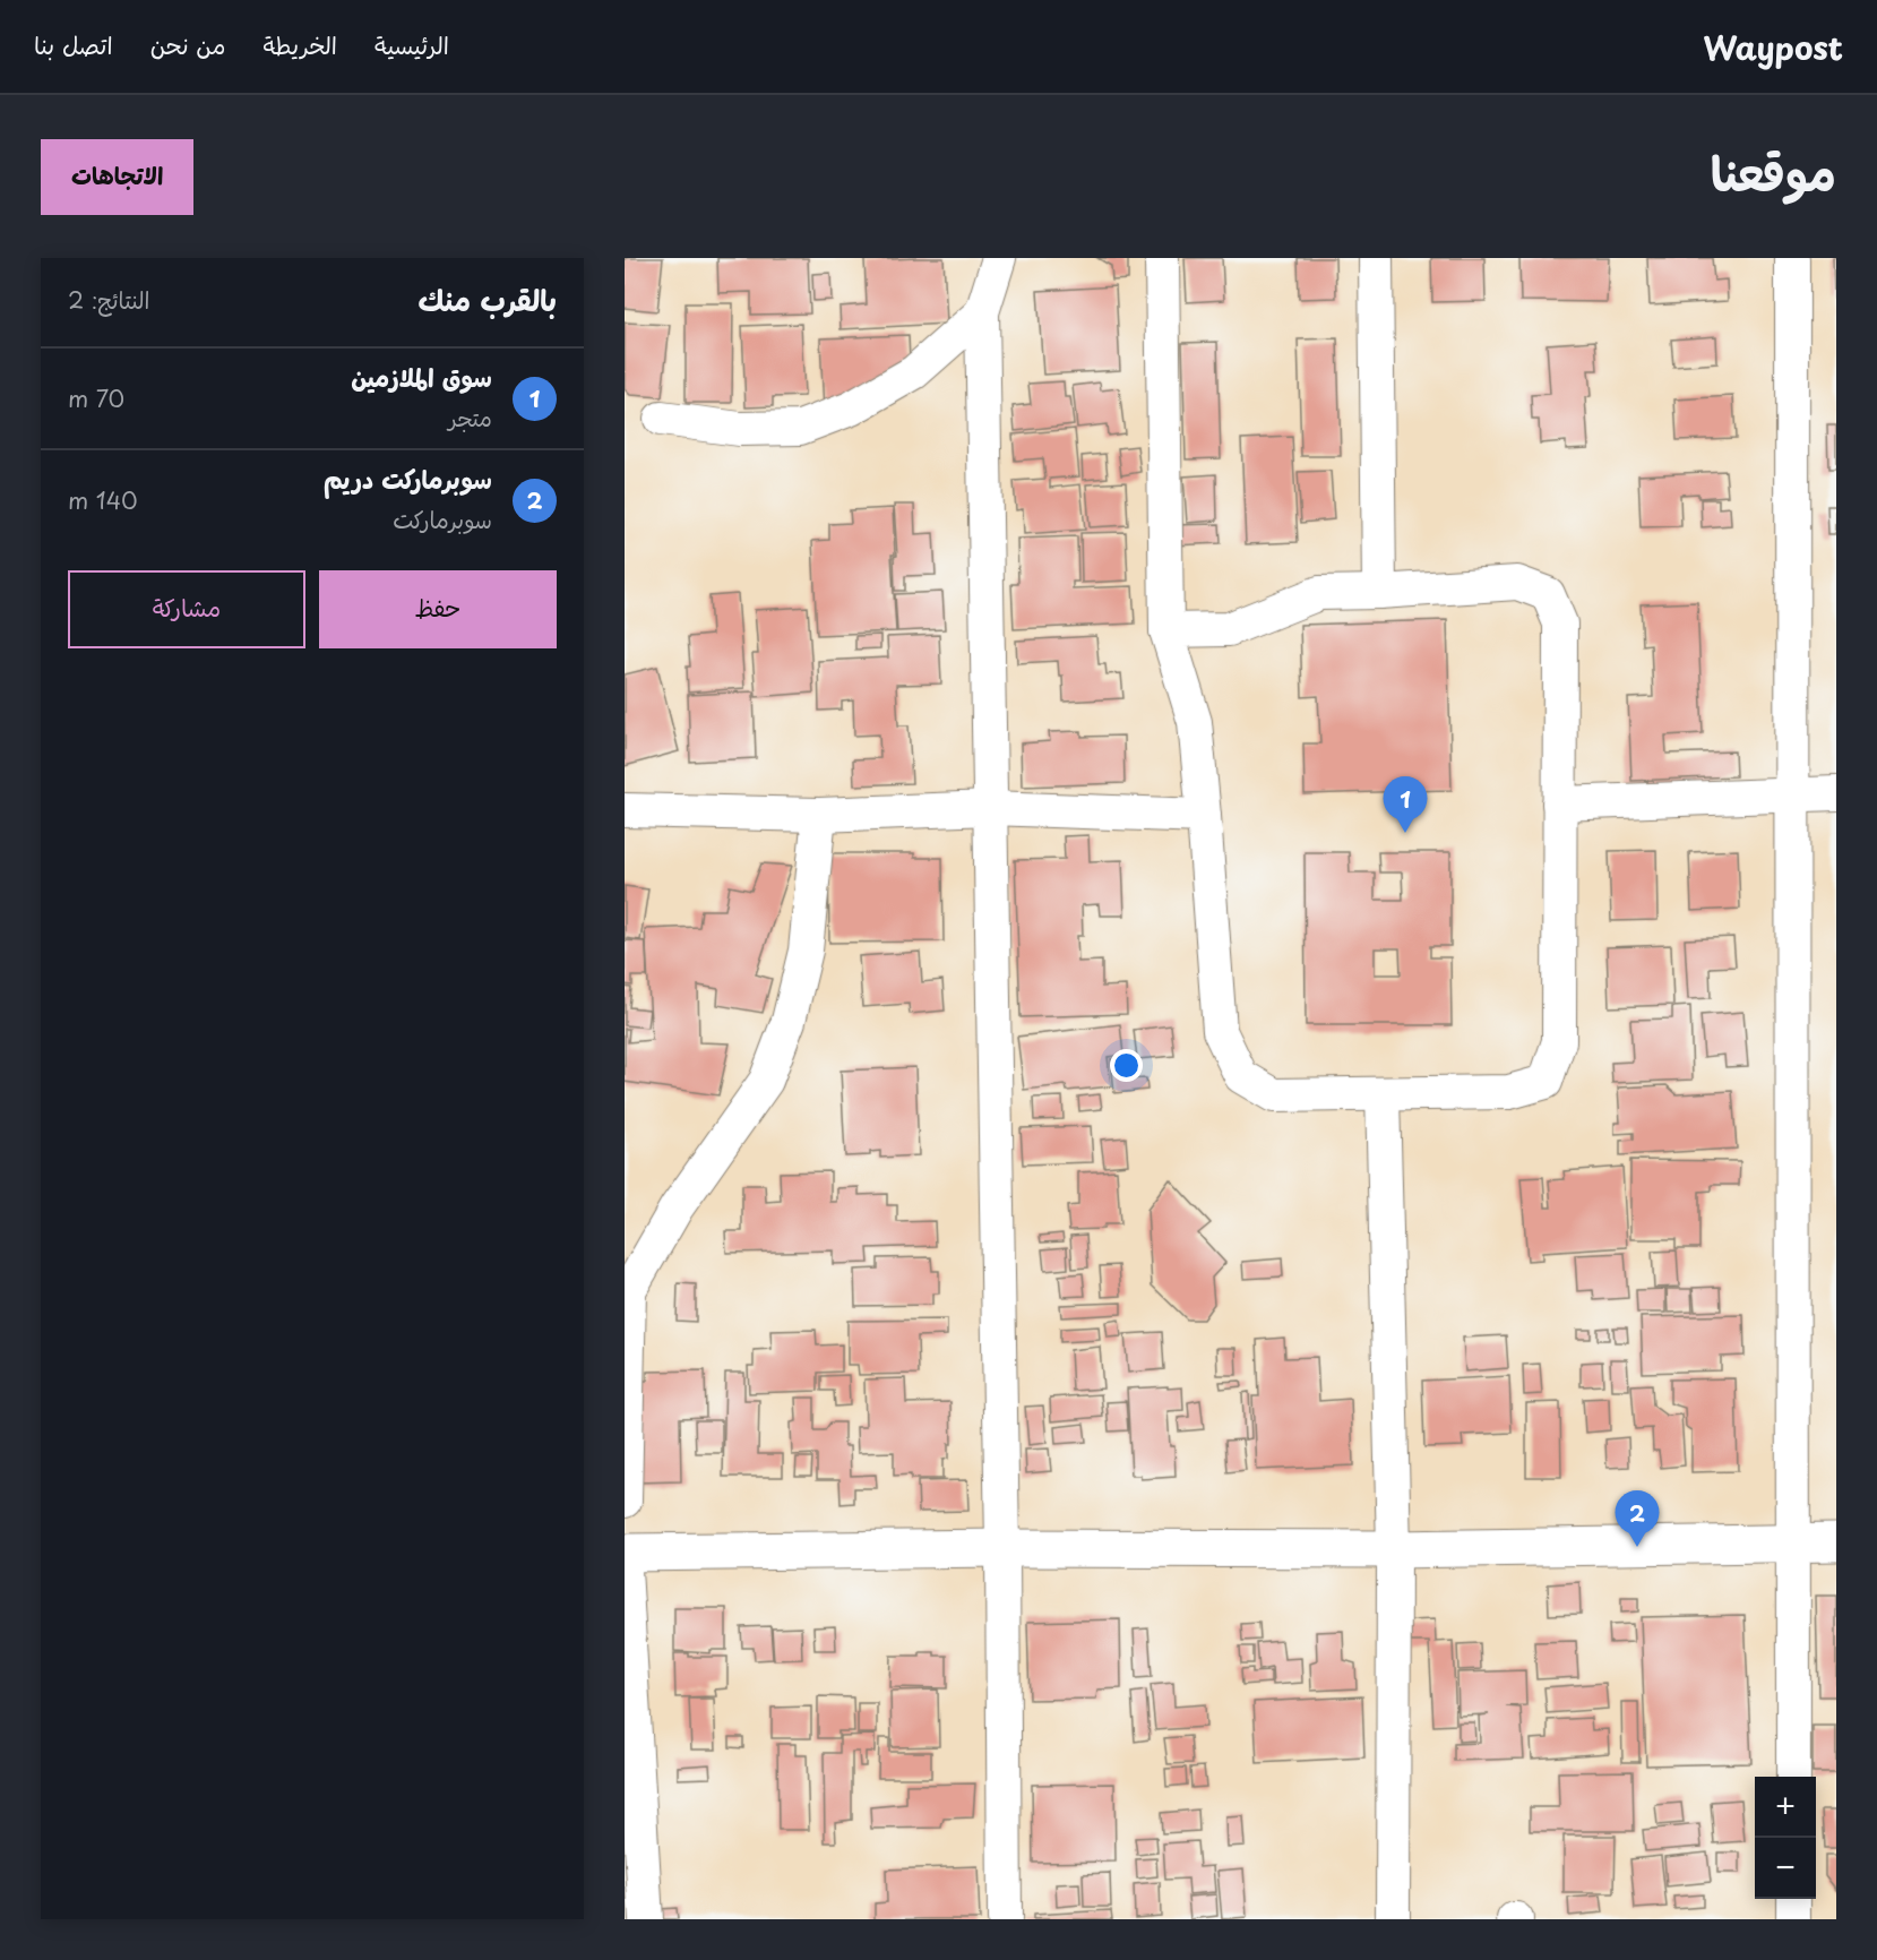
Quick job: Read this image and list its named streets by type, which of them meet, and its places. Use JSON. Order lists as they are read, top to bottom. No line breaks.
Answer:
{"page":{"header":"Waypost","nav":["الرئيسية","الخريطة","من نحن","اتصل بنا"],"title":"موقعنا","buttons":["الاتجاهات",["حفظ","مشاركة"]],"heading":["بالقرب منك","النتائج: 2"],"list":[{"mark":"1","name":"سوق الملازمين","note":"متجر","value":"70 m"},{"mark":"2","name":"سوبرماركت دريم","note":"سوبرماركت","value":"140 m"}],"pins":["1","2"],"map_buttons":["+","−"]}}
